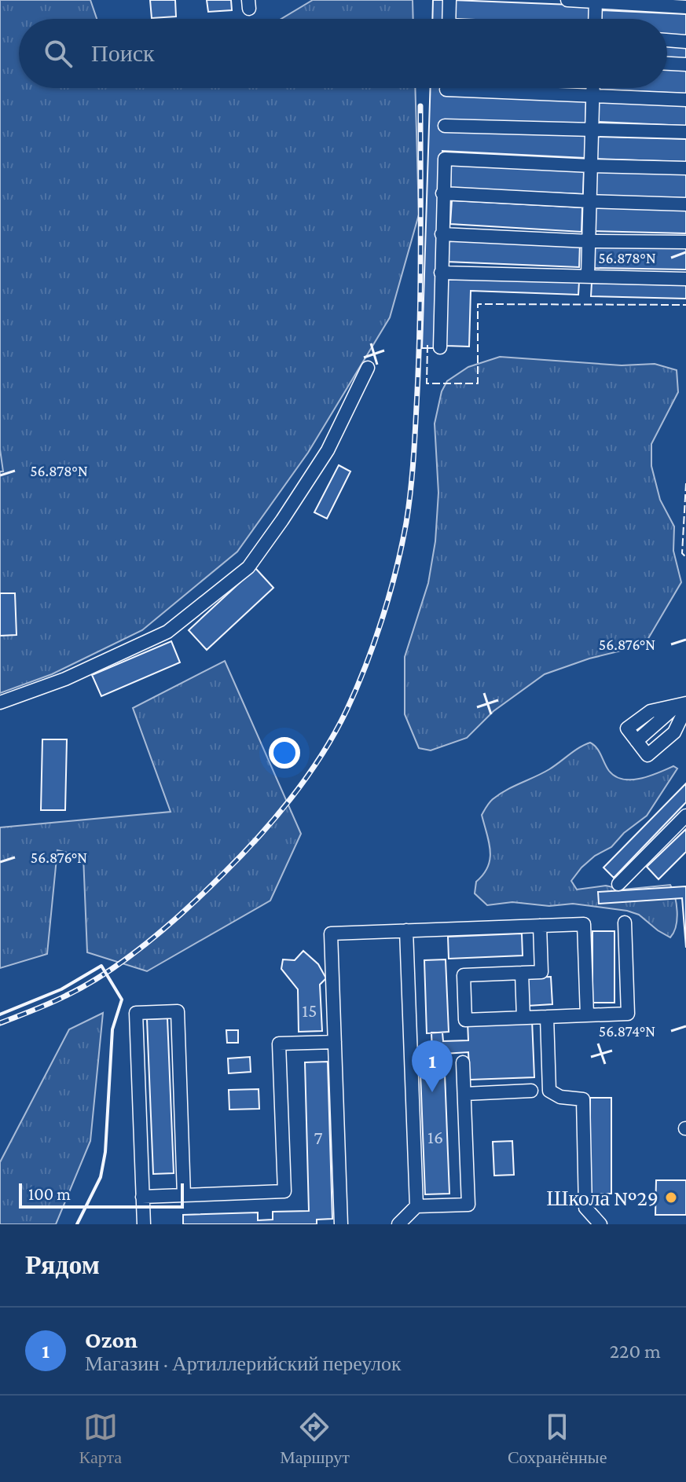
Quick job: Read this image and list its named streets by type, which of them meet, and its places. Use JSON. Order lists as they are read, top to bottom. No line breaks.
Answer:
{"places":["Школа №29"],"house_numbers":["15","16","7"],"scale_bar":"100 m","page":{"search":"Поиск","pins":"1","scale":"100 m","heading":"Рядом","list":[{"mark":"1","name":"Ozon","note":"Магазин · Артиллерийский переулок","value":"220 m"}],"nav":["Карта","Маршрут","Сохранённые"]},"coordinates":["56.878°N","56.876°N","56.874°N"]}
